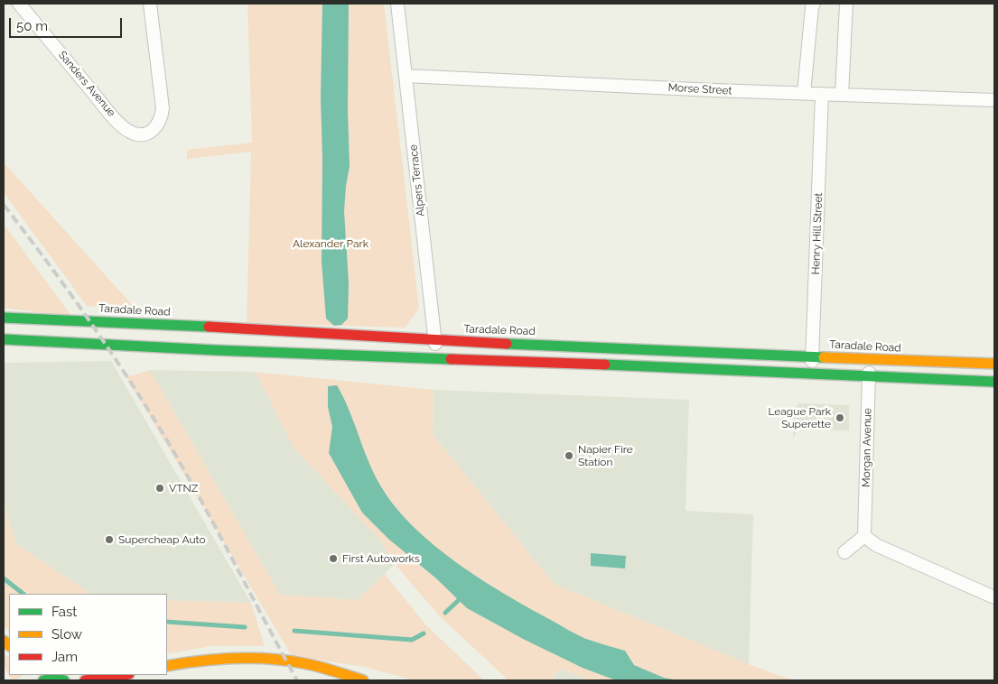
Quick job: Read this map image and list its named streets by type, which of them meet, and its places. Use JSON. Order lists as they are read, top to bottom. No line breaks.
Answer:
{"streets":{"main road":["Taradale Road"],"street":["Sanders Avenue","Morse Street","Alpers Terrace","Henry Hill Street","Morgan Avenue"]},"crossings":[["Morse Street","Alpers Terrace"],["Morse Street","Henry Hill Street"],["Alpers Terrace","Taradale Road"],["Henry Hill Street","Taradale Road"],["Taradale Road","Morgan Avenue"]],"parks":["Alexander Park"],"places":["League Park Superette","Napier Fire Station","VTNZ","Supercheap Auto","First Autoworks"],"legend":["Fast","Slow","Jam"],"scale_bar":"50 m"}
